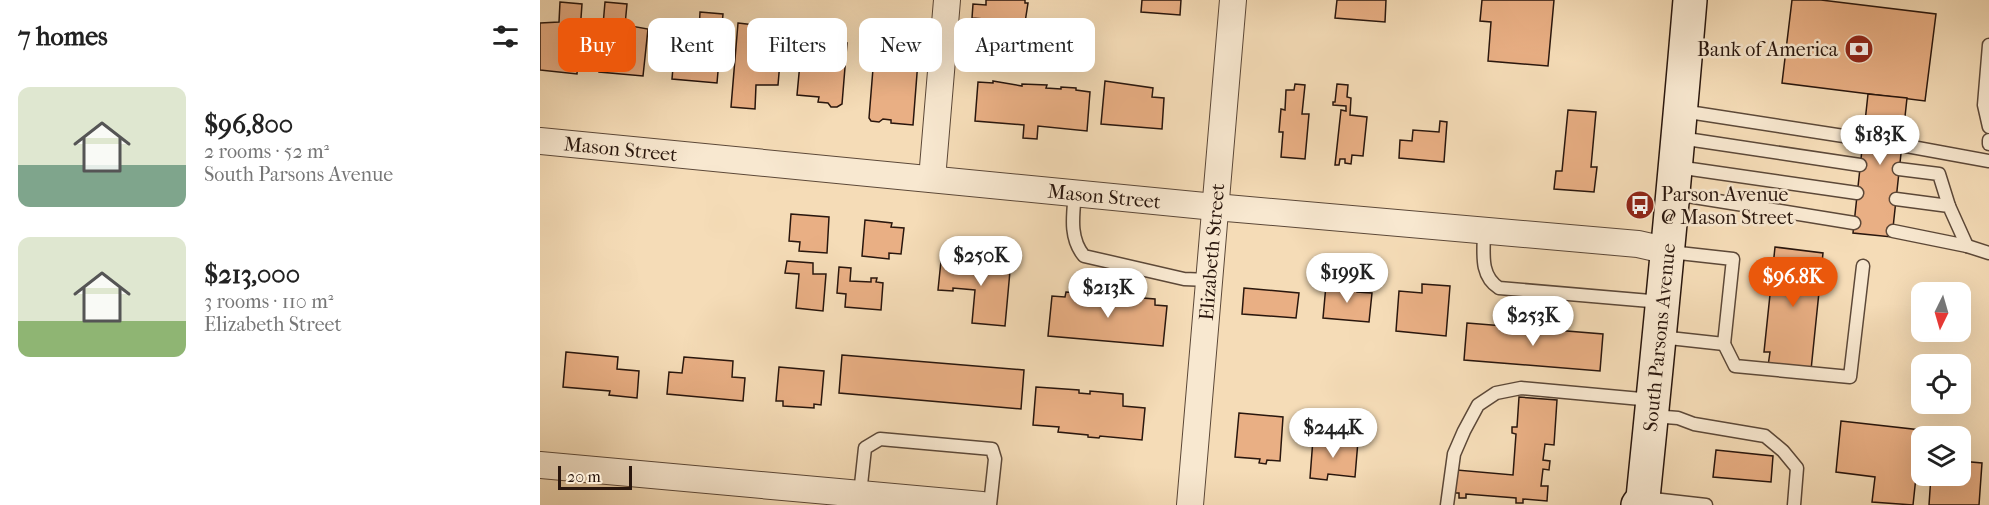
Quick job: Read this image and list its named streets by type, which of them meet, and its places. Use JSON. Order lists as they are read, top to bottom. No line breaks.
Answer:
{"streets":{"street":["Mason Street","Elizabeth Street","South Parsons Avenue"]},"crossings":[["Mason Street","Elizabeth Street"],["Mason Street","South Parsons Avenue"]],"places":{"bank":["Bank of America"],"bus stop":["Parson Avenue @ Mason Street"]},"scale_bar":"20 m","north":"bottom","page":{"heading":"7 homes","chip":["Buy","Rent","Filters","New","Apartment"],"list":[{"name":"$96,800","note":"2 rooms · 52 m² · South Parsons Avenue"},{"name":"$213,000","note":"3 rooms · 110 m² · Elizabeth Street"}],"price":["$183K","$250K","$199K","$96.8K","$213K","$253K","$244K"],"scale":"20 m"}}
